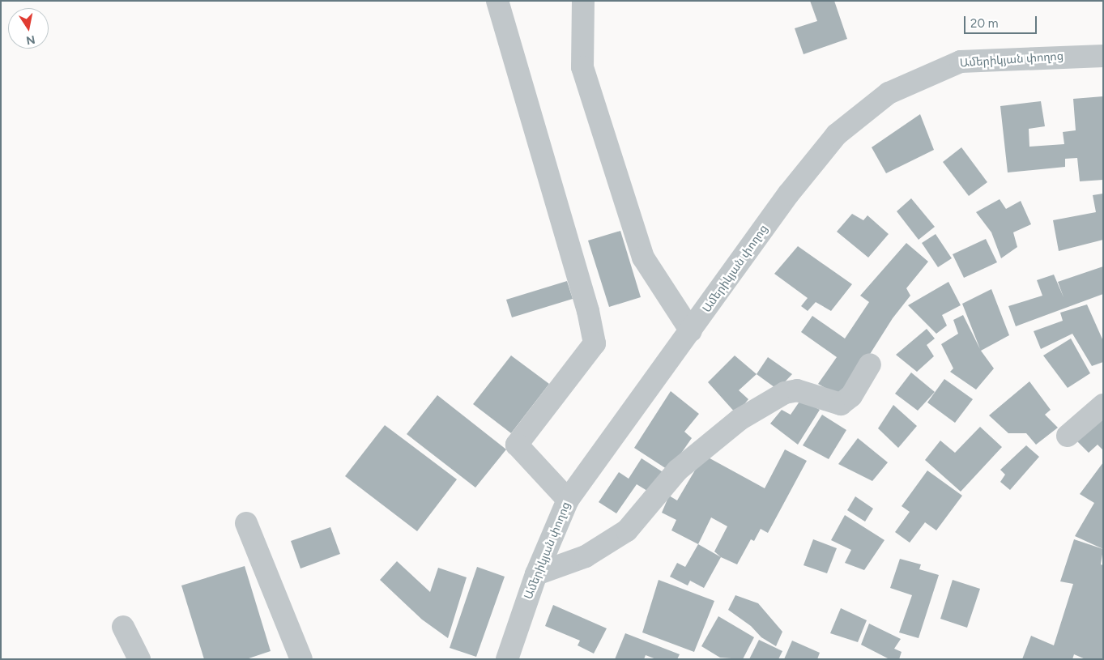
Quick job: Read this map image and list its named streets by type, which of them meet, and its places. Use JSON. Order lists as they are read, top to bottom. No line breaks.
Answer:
{"streets":{"street":["Ամերիկյան փողոց"]},"scale_bar":"20 m","north":"bottom"}
